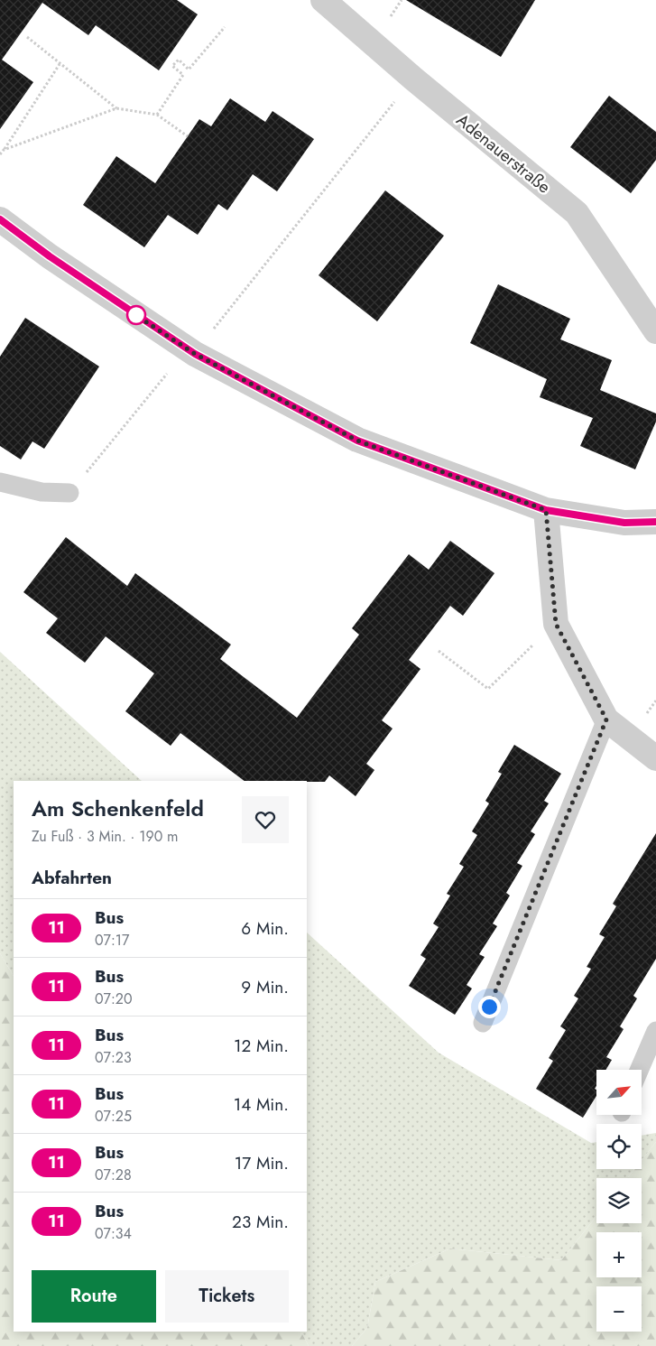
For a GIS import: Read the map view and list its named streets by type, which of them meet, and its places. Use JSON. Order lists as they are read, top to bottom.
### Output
{
  "streets": {
    "street": ["Adenauerstraße"]
  },
  "lines": ["bus line 11"],
  "north": "top right",
  "page": {
    "heading": [
      ["Am Schenkenfeld", "Zu Fuß · 3 Min. · 190 m"],
      "Abfahrten"
    ],
    "list": [
      {
        "mark": "11",
        "name": "Bus",
        "note": "07:17",
        "value": "6 Min."
      },
      {
        "mark": "11",
        "name": "Bus",
        "note": "07:20",
        "value": "9 Min."
      },
      {
        "mark": "11",
        "name": "Bus",
        "note": "07:23",
        "value": "12 Min."
      },
      {
        "mark": "11",
        "name": "Bus",
        "note": "07:25",
        "value": "14 Min."
      },
      {
        "mark": "11",
        "name": "Bus",
        "note": "07:28",
        "value": "17 Min."
      },
      {
        "mark": "11",
        "name": "Bus",
        "note": "07:34",
        "value": "23 Min."
      }
    ],
    "map_buttons": ["+", "−"],
    "buttons": ["Route", "Tickets"]
  }
}
